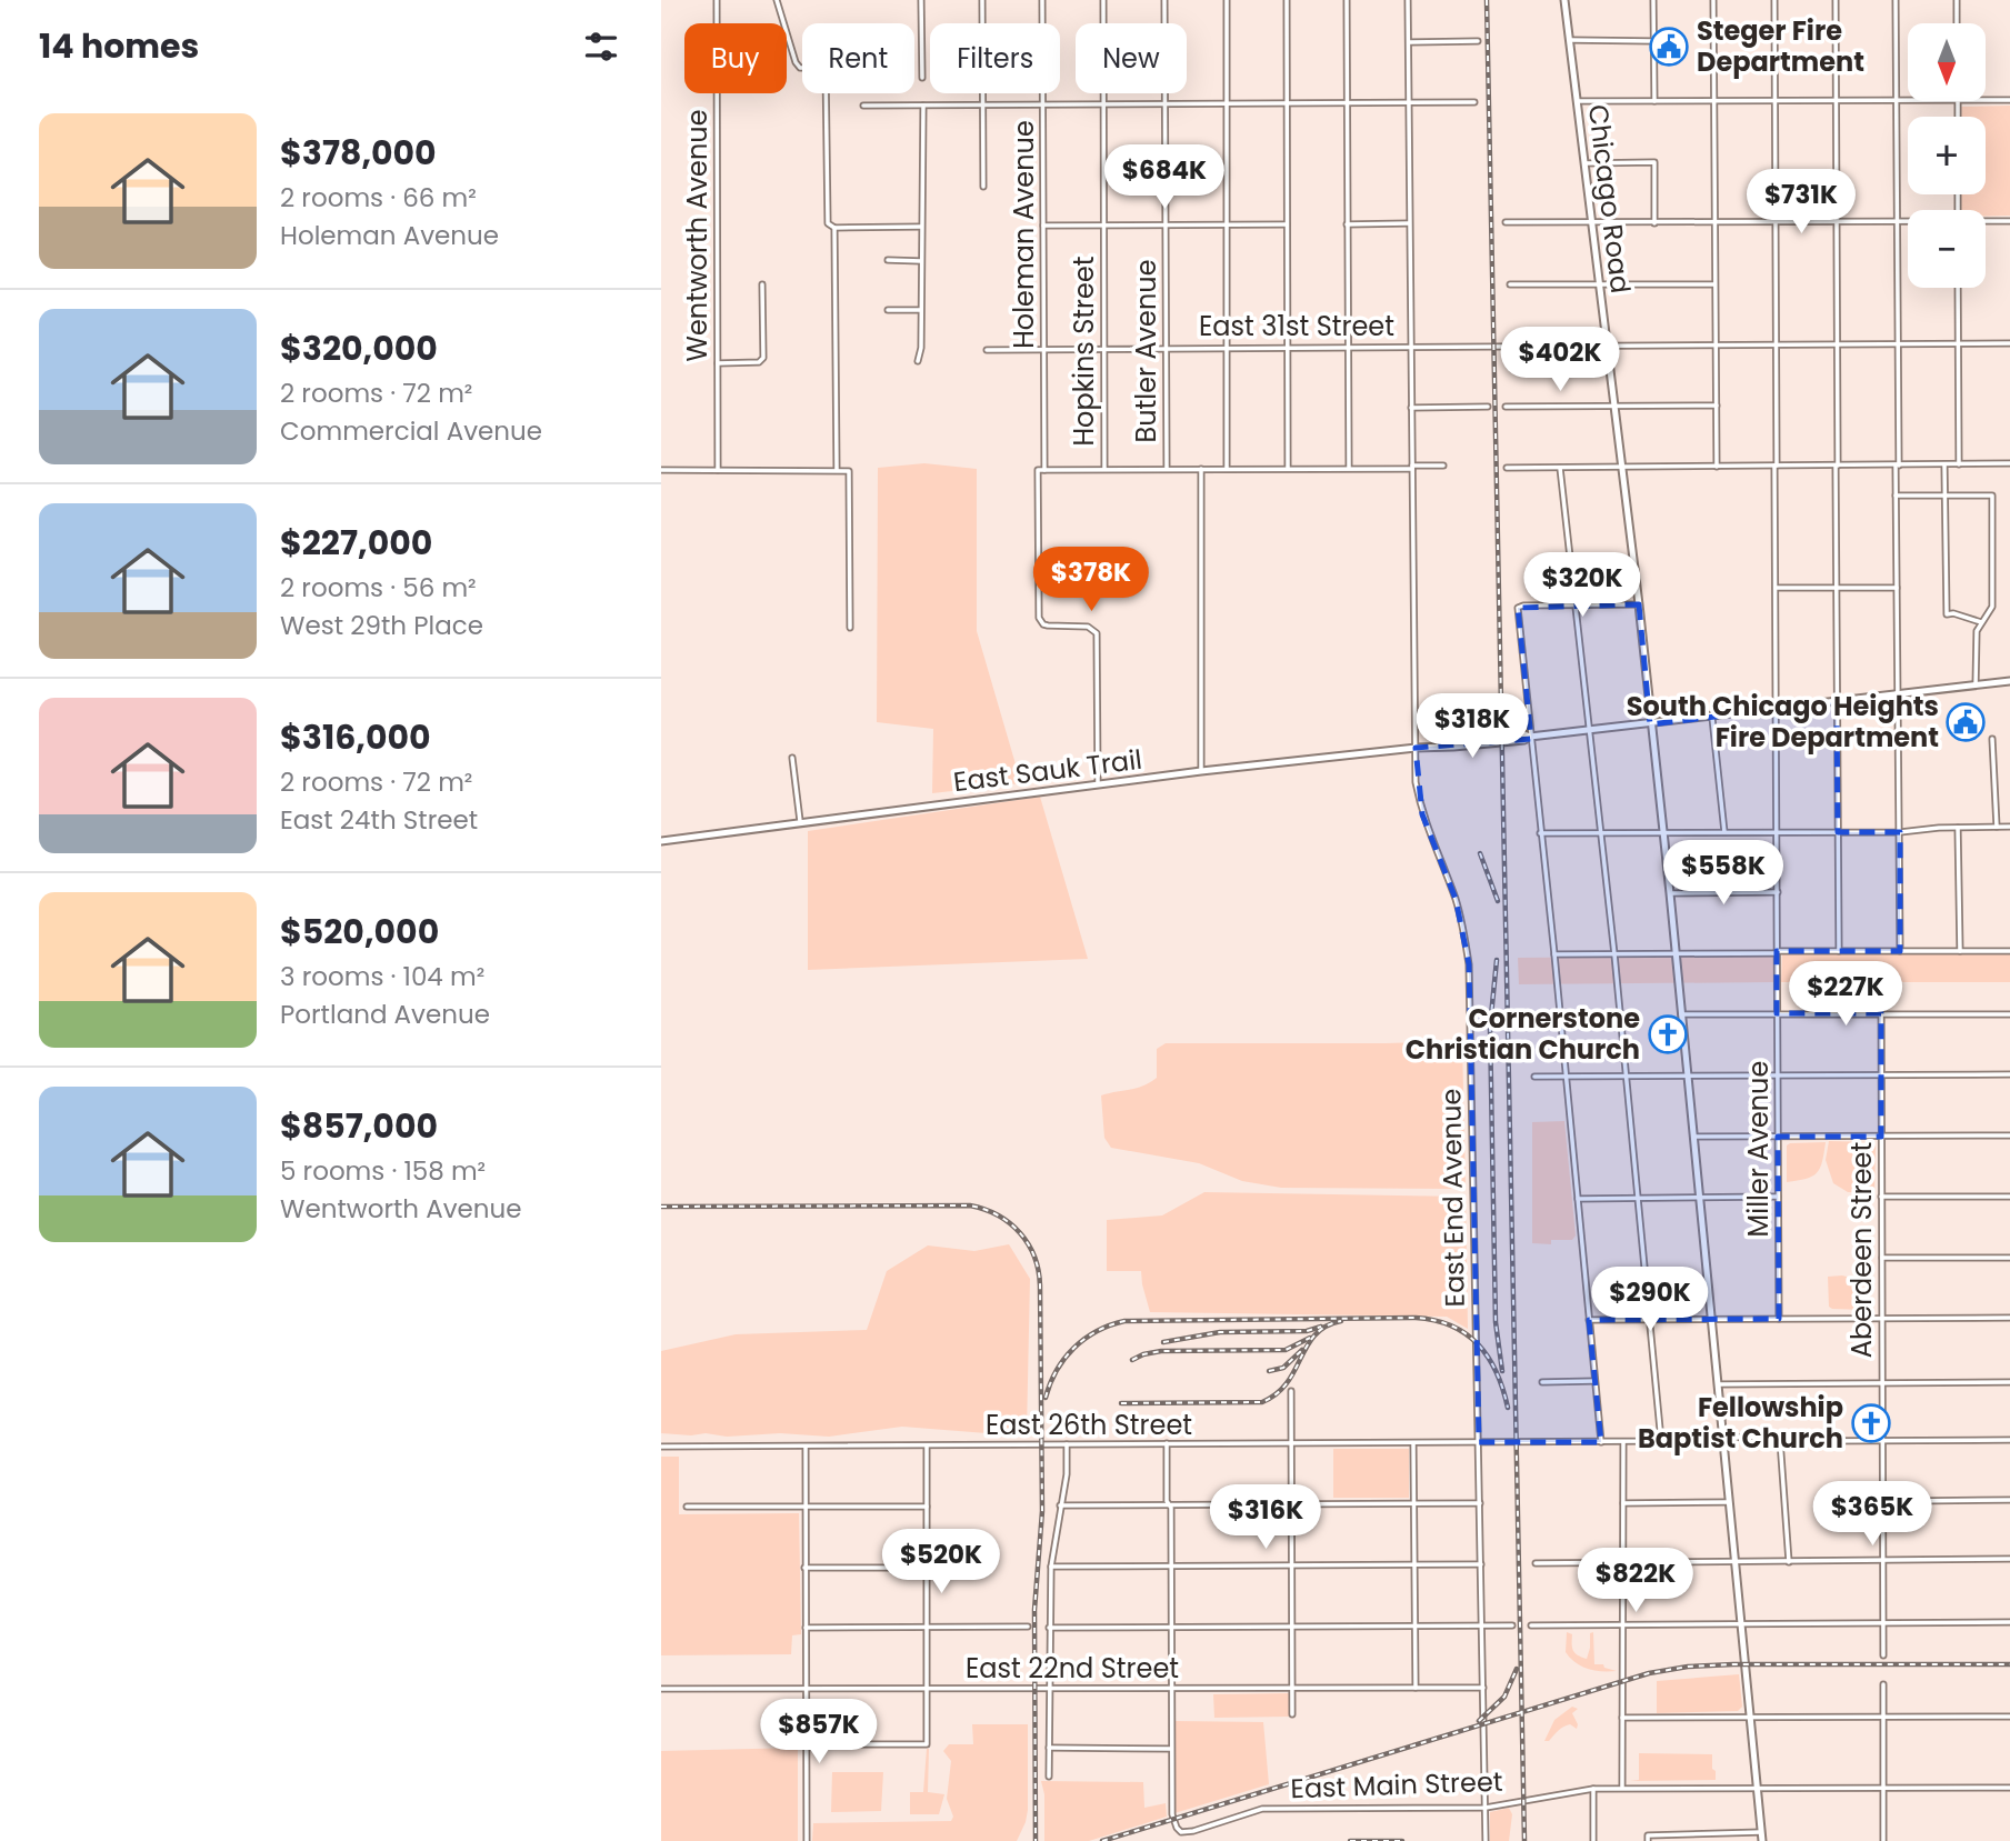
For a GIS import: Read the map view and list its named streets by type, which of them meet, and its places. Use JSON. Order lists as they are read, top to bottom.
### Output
{
  "streets": {
    "main road": ["Chicago Road", "East Sauk Trail"],
    "street": [
      "Holeman Avenue",
      "Wentworth Avenue",
      "East 31st Street",
      "Hopkins Street",
      "Butler Avenue",
      "Miller Avenue",
      "East End Avenue",
      "Aberdeen Street",
      "East 26th Street",
      "East 22nd Street",
      "East Main Street"
    ]
  },
  "crossings": [
    ["Chicago Road", "East 31st Street"],
    ["Chicago Road", "East Sauk Trail"],
    ["Chicago Road", "East 26th Street"],
    ["Chicago Road", "East Main Street"],
    ["Holeman Avenue", "East 31st Street"],
    ["East 31st Street", "Hopkins Street"],
    ["East 31st Street", "Butler Avenue"],
    ["East 31st Street", "Miller Avenue"],
    ["East 31st Street", "East End Avenue"],
    ["East Sauk Trail", "Miller Avenue"],
    ["East Sauk Trail", "East End Avenue"],
    ["East End Avenue", "East 26th Street"],
    ["East End Avenue", "East 22nd Street"],
    ["East End Avenue", "East Main Street"],
    ["Aberdeen Street", "East 26th Street"]
  ],
  "places": {
    "public building": ["Steger Fire Department", "South Chicago Heights Fire Department"],
    "church": ["Cornerstone Christian Church", "Fellowship Baptist Church"]
  },
  "north": "bottom",
  "page": {
    "heading": "14 homes",
    "map_buttons": ["+", "−"],
    "chip": [
      "Buy",
      "Rent",
      "Filters",
      "New"
    ],
    "list": [
      {
        "name": "$378,000",
        "note": "2 rooms · 66 m² · Holeman Avenue"
      },
      {
        "name": "$320,000",
        "note": "2 rooms · 72 m² · Commercial Avenue"
      },
      {
        "name": "$227,000",
        "note": "2 rooms · 56 m² · West 29th Place"
      },
      {
        "name": "$316,000",
        "note": "2 rooms · 72 m² · East 24th Street"
      },
      {
        "name": "$520,000",
        "note": "3 rooms · 104 m² · Portland Avenue"
      },
      {
        "name": "$857,000",
        "note": "5 rooms · 158 m² · Wentworth Avenue"
      }
    ],
    "price": [
      "$684K",
      "$731K",
      "$402K",
      "$378K",
      "$320K",
      "$318K",
      "$558K",
      "$227K",
      "$290K",
      "$365K",
      "$316K",
      "$520K",
      "$822K",
      "$857K"
    ]
  }
}
